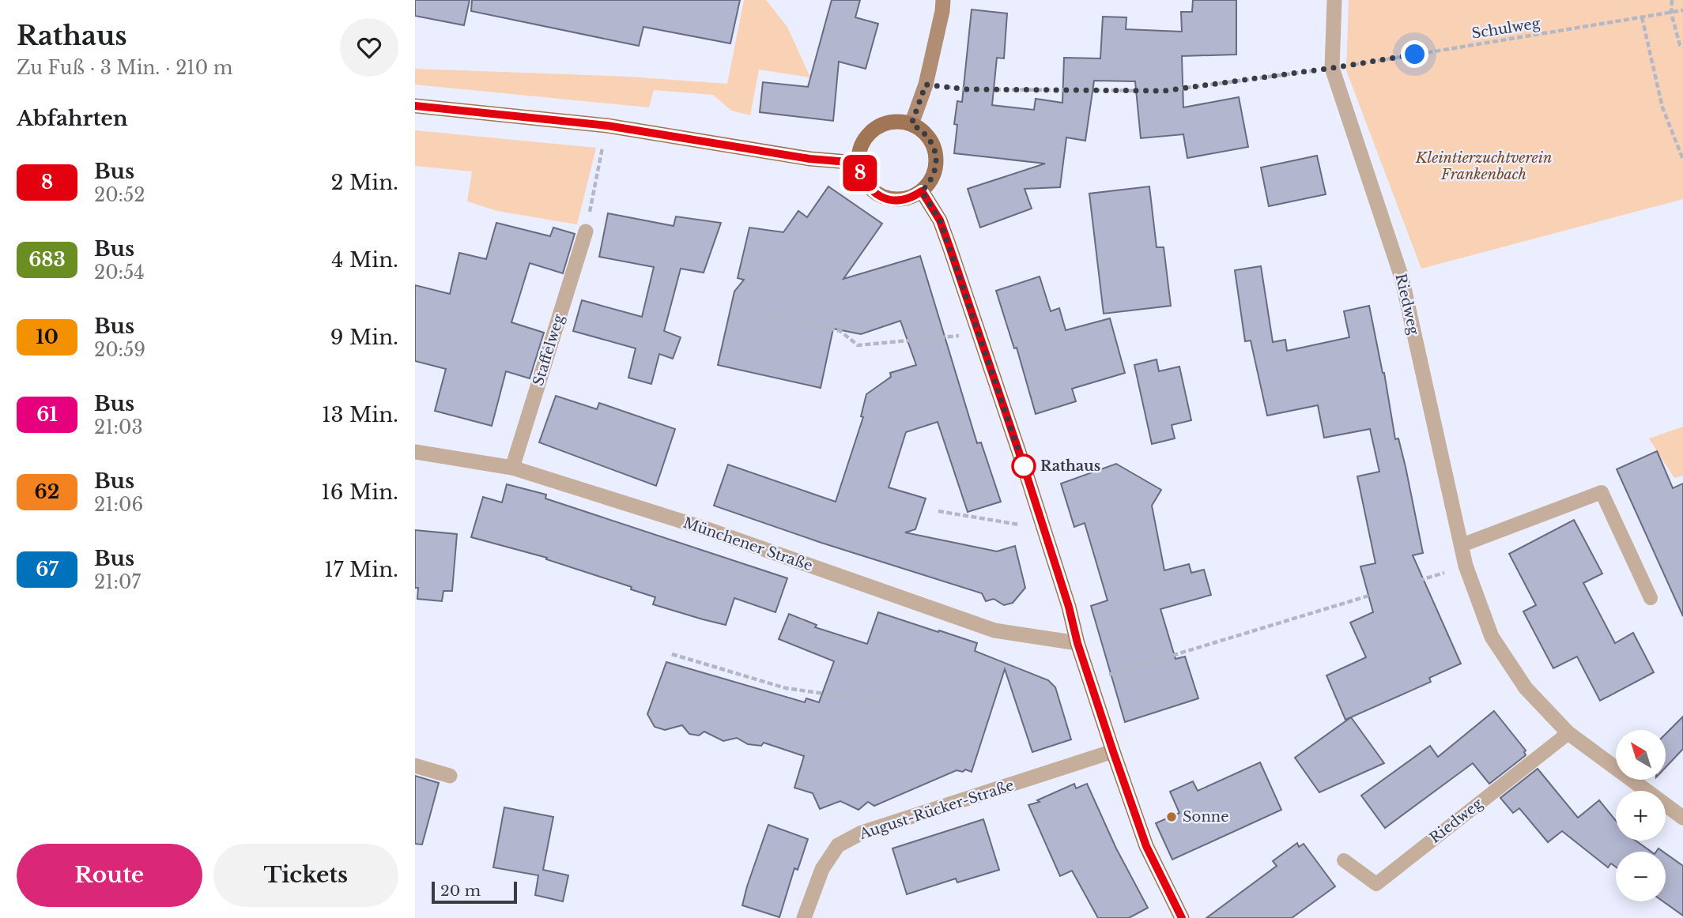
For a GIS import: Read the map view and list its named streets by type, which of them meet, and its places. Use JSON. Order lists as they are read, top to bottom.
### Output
{
  "streets": {
    "street": [
      "Riedweg",
      "Staffelweg",
      "Münchener Straße",
      "August-Rücker-Straße"
    ],
    "path": ["Schulweg"]
  },
  "crossings": [
    ["Schulweg", "Riedweg"],
    ["Staffelweg", "Münchener Straße"]
  ],
  "parks": ["Kleintierzuchtverein Frankenbach"],
  "places": ["Rathaus", "Sonne"],
  "lines": ["bus line 8"],
  "scale_bar": "20 m",
  "north": "top left",
  "page": {
    "heading": [
      ["Rathaus", "Zu Fuß · 3 Min. · 210 m"],
      "Abfahrten"
    ],
    "on_map": "8",
    "list": [
      {
        "mark": "8",
        "name": "Bus",
        "note": "20:52",
        "value": "2 Min."
      },
      {
        "mark": "683",
        "name": "Bus",
        "note": "20:54",
        "value": "4 Min."
      },
      {
        "mark": "10",
        "name": "Bus",
        "note": "20:59",
        "value": "9 Min."
      },
      {
        "mark": "61",
        "name": "Bus",
        "note": "21:03",
        "value": "13 Min."
      },
      {
        "mark": "62",
        "name": "Bus",
        "note": "21:06",
        "value": "16 Min."
      },
      {
        "mark": "67",
        "name": "Bus",
        "note": "21:07",
        "value": "17 Min."
      }
    ],
    "map_buttons": ["+", "−"],
    "buttons": ["Route", "Tickets"],
    "scale": "20 m"
  }
}
